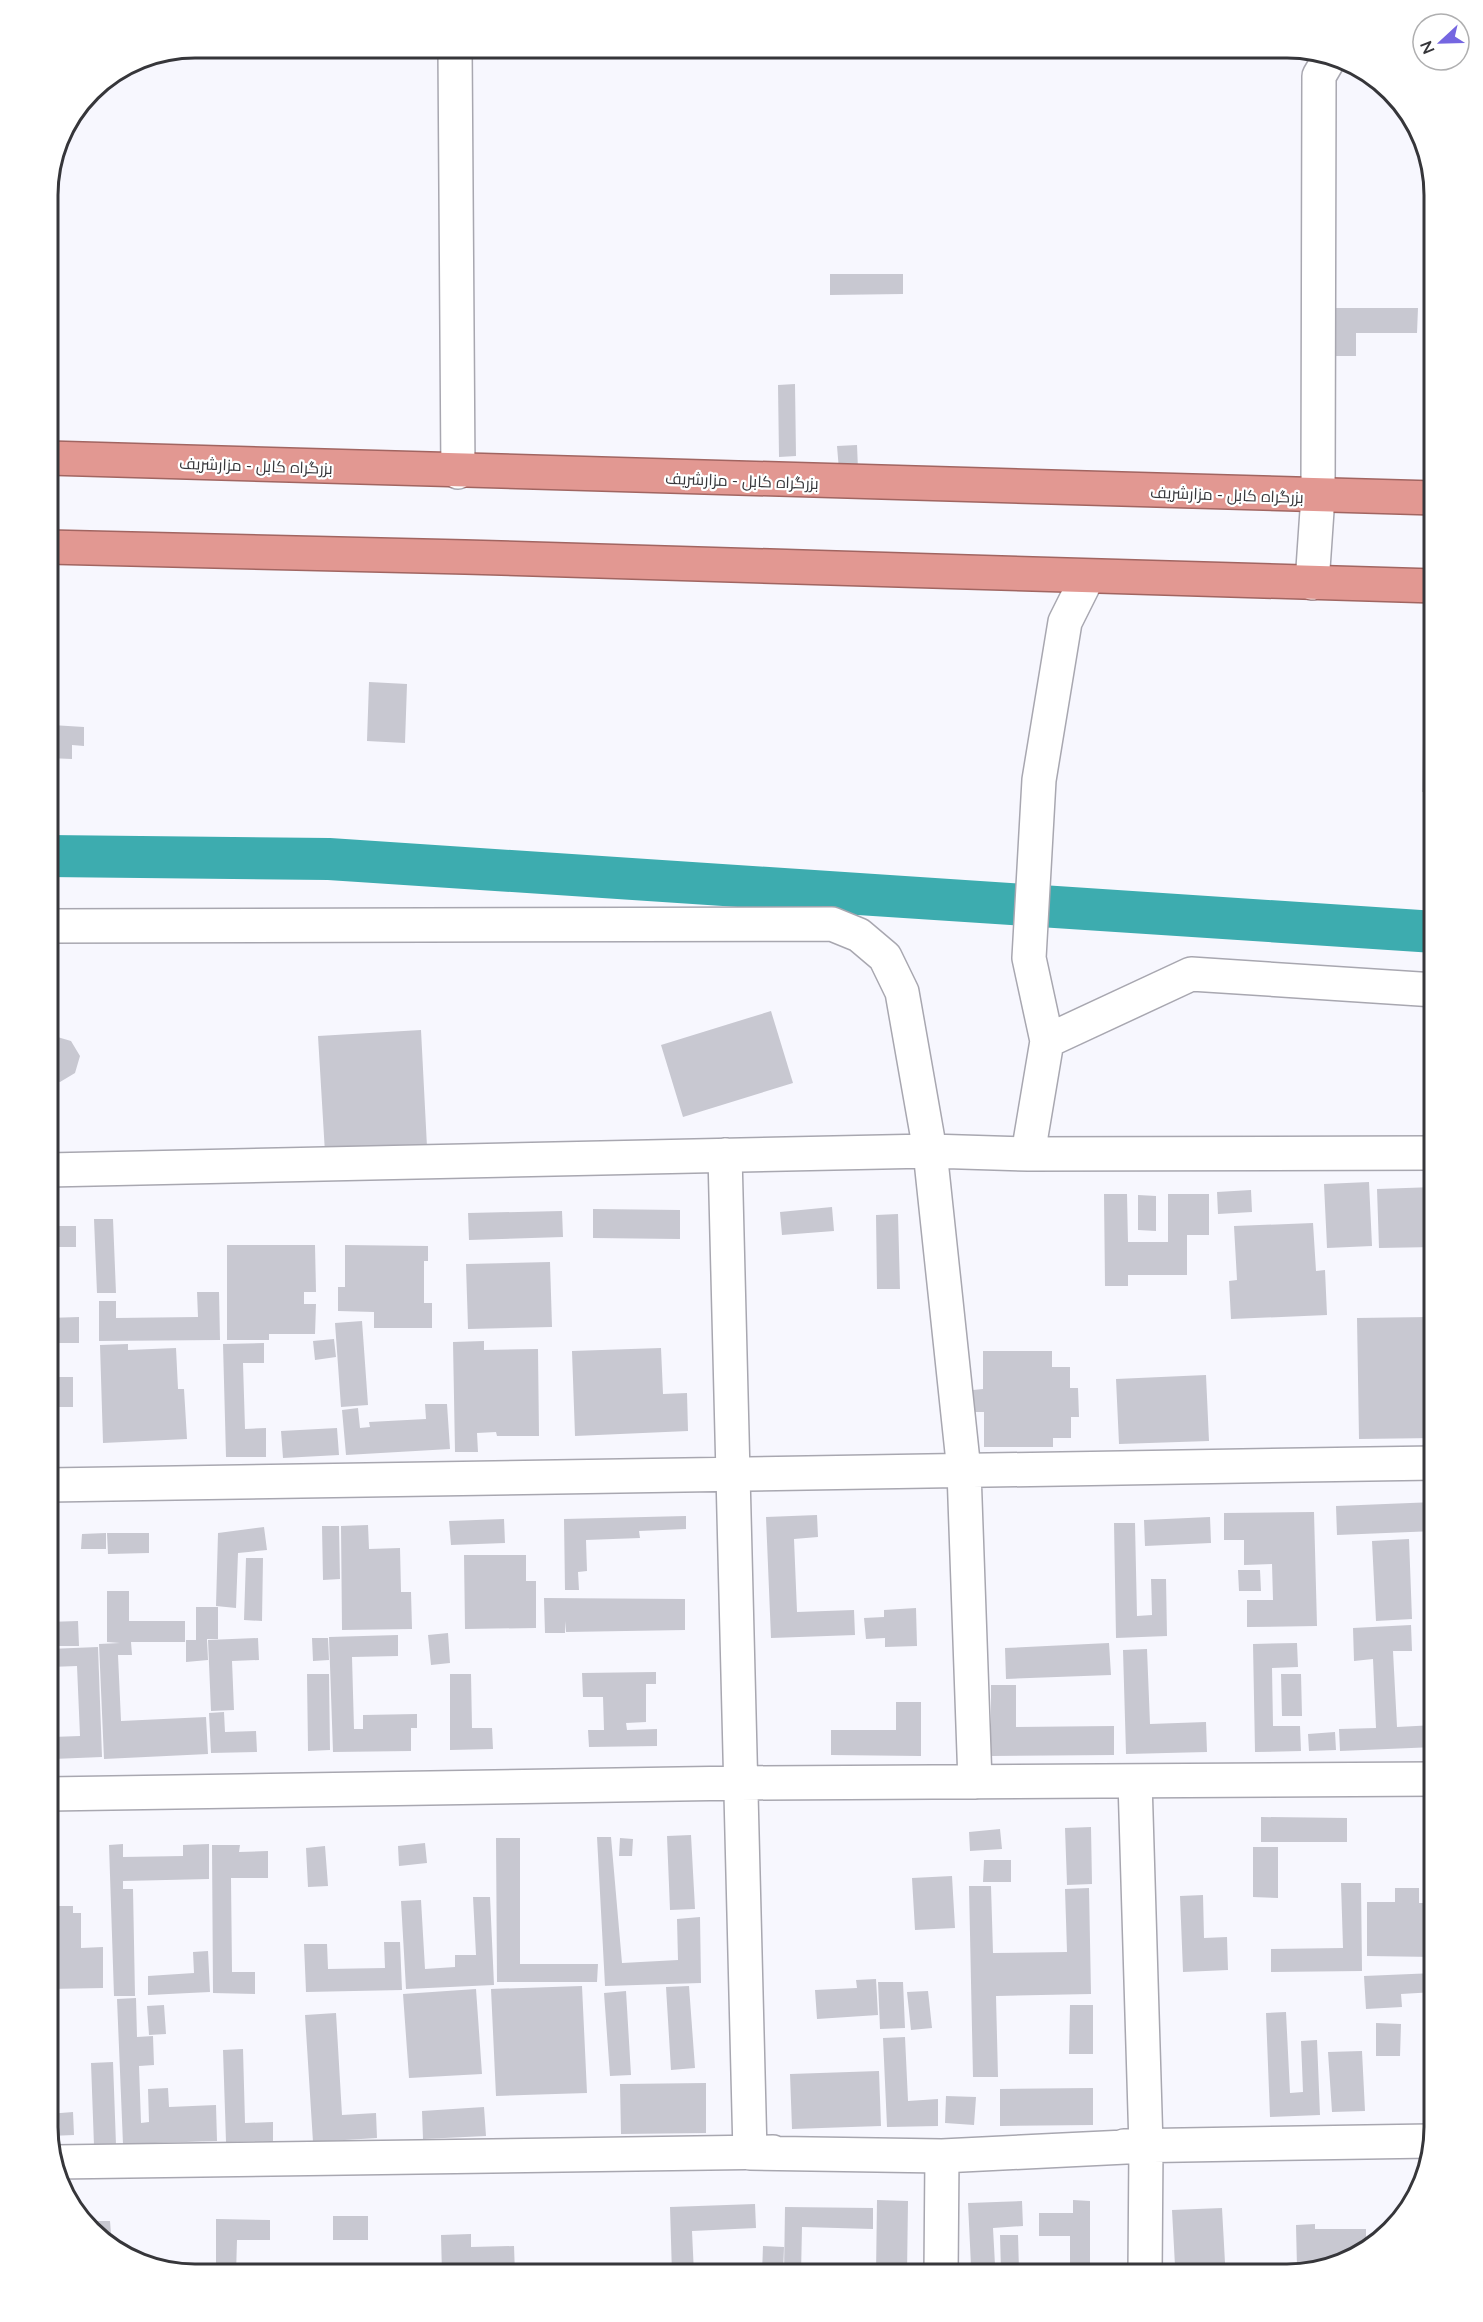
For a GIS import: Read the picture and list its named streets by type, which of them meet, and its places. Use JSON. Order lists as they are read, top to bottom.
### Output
{
  "streets": {
    "highway": ["بزرگراه کابل - مزارشریف"]
  },
  "north": "left"
}
